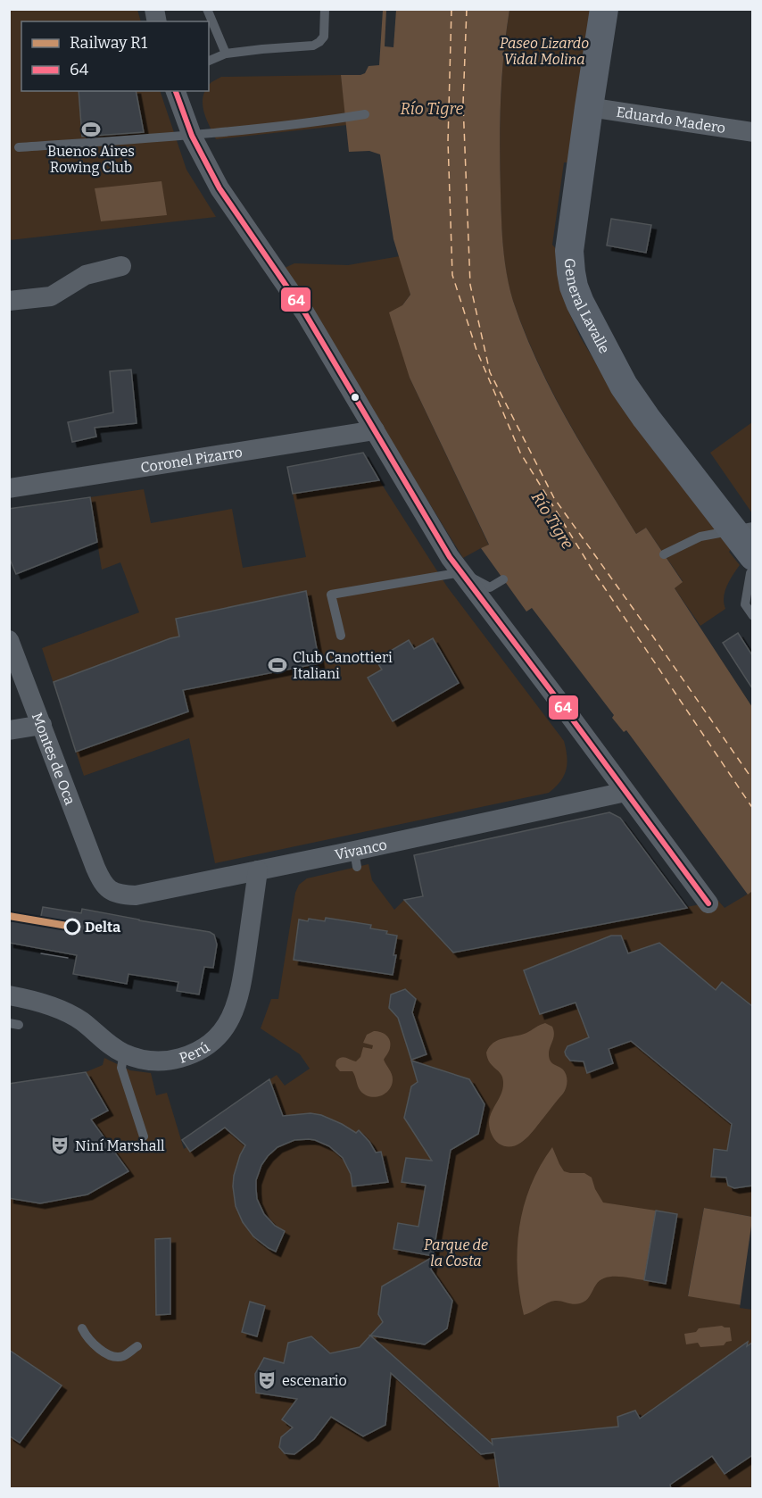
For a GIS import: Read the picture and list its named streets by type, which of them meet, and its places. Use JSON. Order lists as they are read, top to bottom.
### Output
{
  "streets": {
    "street": [
      "Eduardo Madero",
      "General Lavalle",
      "Coronel Pizarro",
      "Montes de Oca",
      "Vivanco",
      "Perú"
    ]
  },
  "crossings": [
    ["Eduardo Madero", "General Lavalle"],
    ["Montes de Oca", "Vivanco"],
    ["Vivanco", "Perú"]
  ],
  "water": ["Río Tigre"],
  "parks": ["Paseo Lizardo Vidal Molina", "Parque de la Costa"],
  "places": {
    "sports": ["Buenos Aires Rowing Club", "Club Canottieri Italiani"],
    "other": ["Delta"],
    "theatre": ["Niní Marshall", "escenario"]
  },
  "lines": ["transit line 64", "rail line R1"],
  "legend": ["Railway R1", "64"]
}
